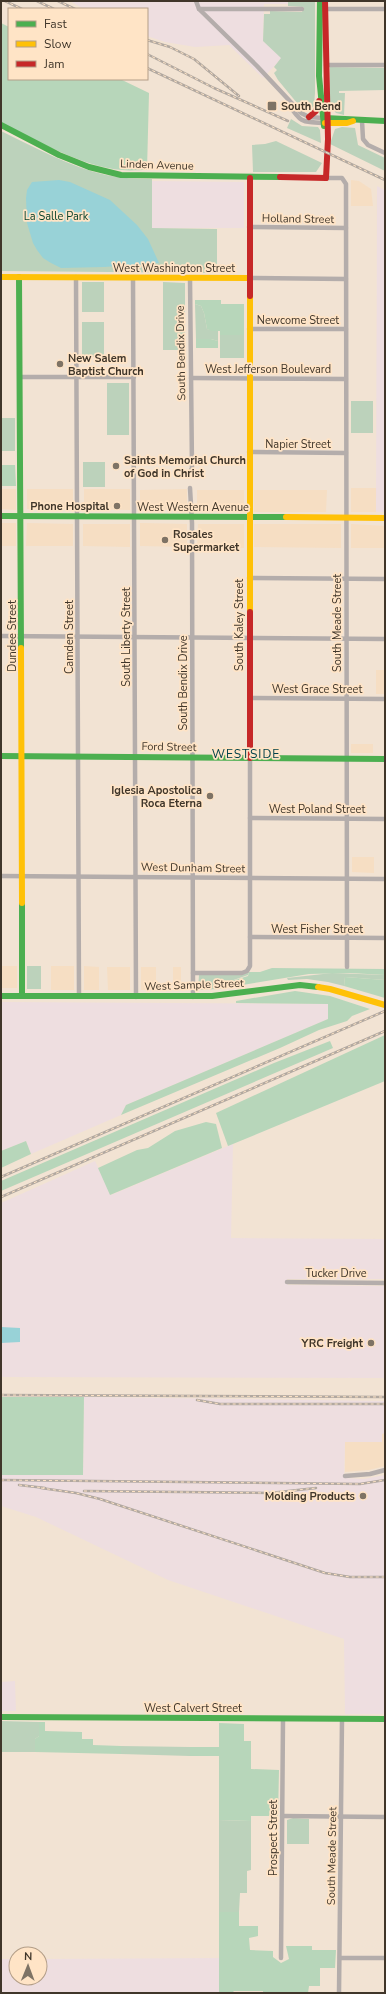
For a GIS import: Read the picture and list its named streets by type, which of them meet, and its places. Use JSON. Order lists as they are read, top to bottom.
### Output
{
  "streets": {
    "street": [
      "Linden Avenue",
      "Holland Street",
      "West Washington Street",
      "Newcome Street",
      "South Bendix Drive",
      "West Jefferson Boulevard",
      "Napier Street",
      "West Western Avenue",
      "South Meade Street",
      "South Kaley Street",
      "Dundee Street",
      "Camden Street",
      "South Liberty Street",
      "West Grace Street",
      "Ford Street",
      "West Poland Street",
      "West Dunham Street",
      "West Fisher Street",
      "West Sample Street",
      "Tucker Drive",
      "West Calvert Street",
      "Prospect Street"
    ]
  },
  "crossings": [
    ["Linden Avenue", "South Meade Street"],
    ["Linden Avenue", "South Kaley Street"],
    ["Holland Street", "South Meade Street"],
    ["Holland Street", "South Kaley Street"],
    ["West Washington Street", "South Bendix Drive"],
    ["West Washington Street", "South Meade Street"],
    ["West Washington Street", "South Kaley Street"],
    ["West Washington Street", "Dundee Street"],
    ["West Washington Street", "Camden Street"],
    ["West Washington Street", "South Liberty Street"],
    ["Newcome Street", "South Meade Street"],
    ["Newcome Street", "South Kaley Street"],
    ["South Bendix Drive", "West Jefferson Boulevard"],
    ["South Bendix Drive", "West Western Avenue"],
    ["South Bendix Drive", "South Kaley Street"],
    ["South Bendix Drive", "Ford Street"],
    ["South Bendix Drive", "West Dunham Street"],
    ["South Bendix Drive", "West Sample Street"],
    ["West Jefferson Boulevard", "South Meade Street"],
    ["West Jefferson Boulevard", "South Kaley Street"],
    ["Napier Street", "South Meade Street"],
    ["Napier Street", "South Kaley Street"],
    ["West Western Avenue", "South Meade Street"],
    ["West Western Avenue", "South Kaley Street"],
    ["West Western Avenue", "Dundee Street"],
    ["West Western Avenue", "Camden Street"],
    ["West Western Avenue", "South Liberty Street"],
    ["South Meade Street", "West Grace Street"],
    ["South Meade Street", "Ford Street"],
    ["South Meade Street", "West Poland Street"],
    ["South Meade Street", "West Dunham Street"],
    ["South Meade Street", "West Fisher Street"],
    ["South Meade Street", "West Calvert Street"],
    ["South Kaley Street", "West Grace Street"],
    ["South Kaley Street", "Ford Street"],
    ["South Kaley Street", "West Poland Street"],
    ["South Kaley Street", "West Dunham Street"],
    ["South Kaley Street", "West Fisher Street"],
    ["Dundee Street", "Ford Street"],
    ["Dundee Street", "West Dunham Street"],
    ["Dundee Street", "West Sample Street"],
    ["Camden Street", "Ford Street"],
    ["Camden Street", "West Dunham Street"],
    ["Camden Street", "West Sample Street"],
    ["South Liberty Street", "Ford Street"],
    ["South Liberty Street", "West Dunham Street"],
    ["South Liberty Street", "West Sample Street"],
    ["West Calvert Street", "Prospect Street"]
  ],
  "districts": ["WESTSIDE"],
  "parks": ["La Salle Park"],
  "places": {
    "transit": ["South Bend"],
    "other": [
      "New Salem Baptist Church",
      "Saints Memorial Church of God in Christ",
      "Phone Hospital",
      "Rosales Supermarket",
      "Iglesia Apostolica Roca Eterna",
      "YRC Freight",
      "Molding Products"
    ]
  },
  "legend": ["Fast", "Slow", "Jam"],
  "north": "top"
}
